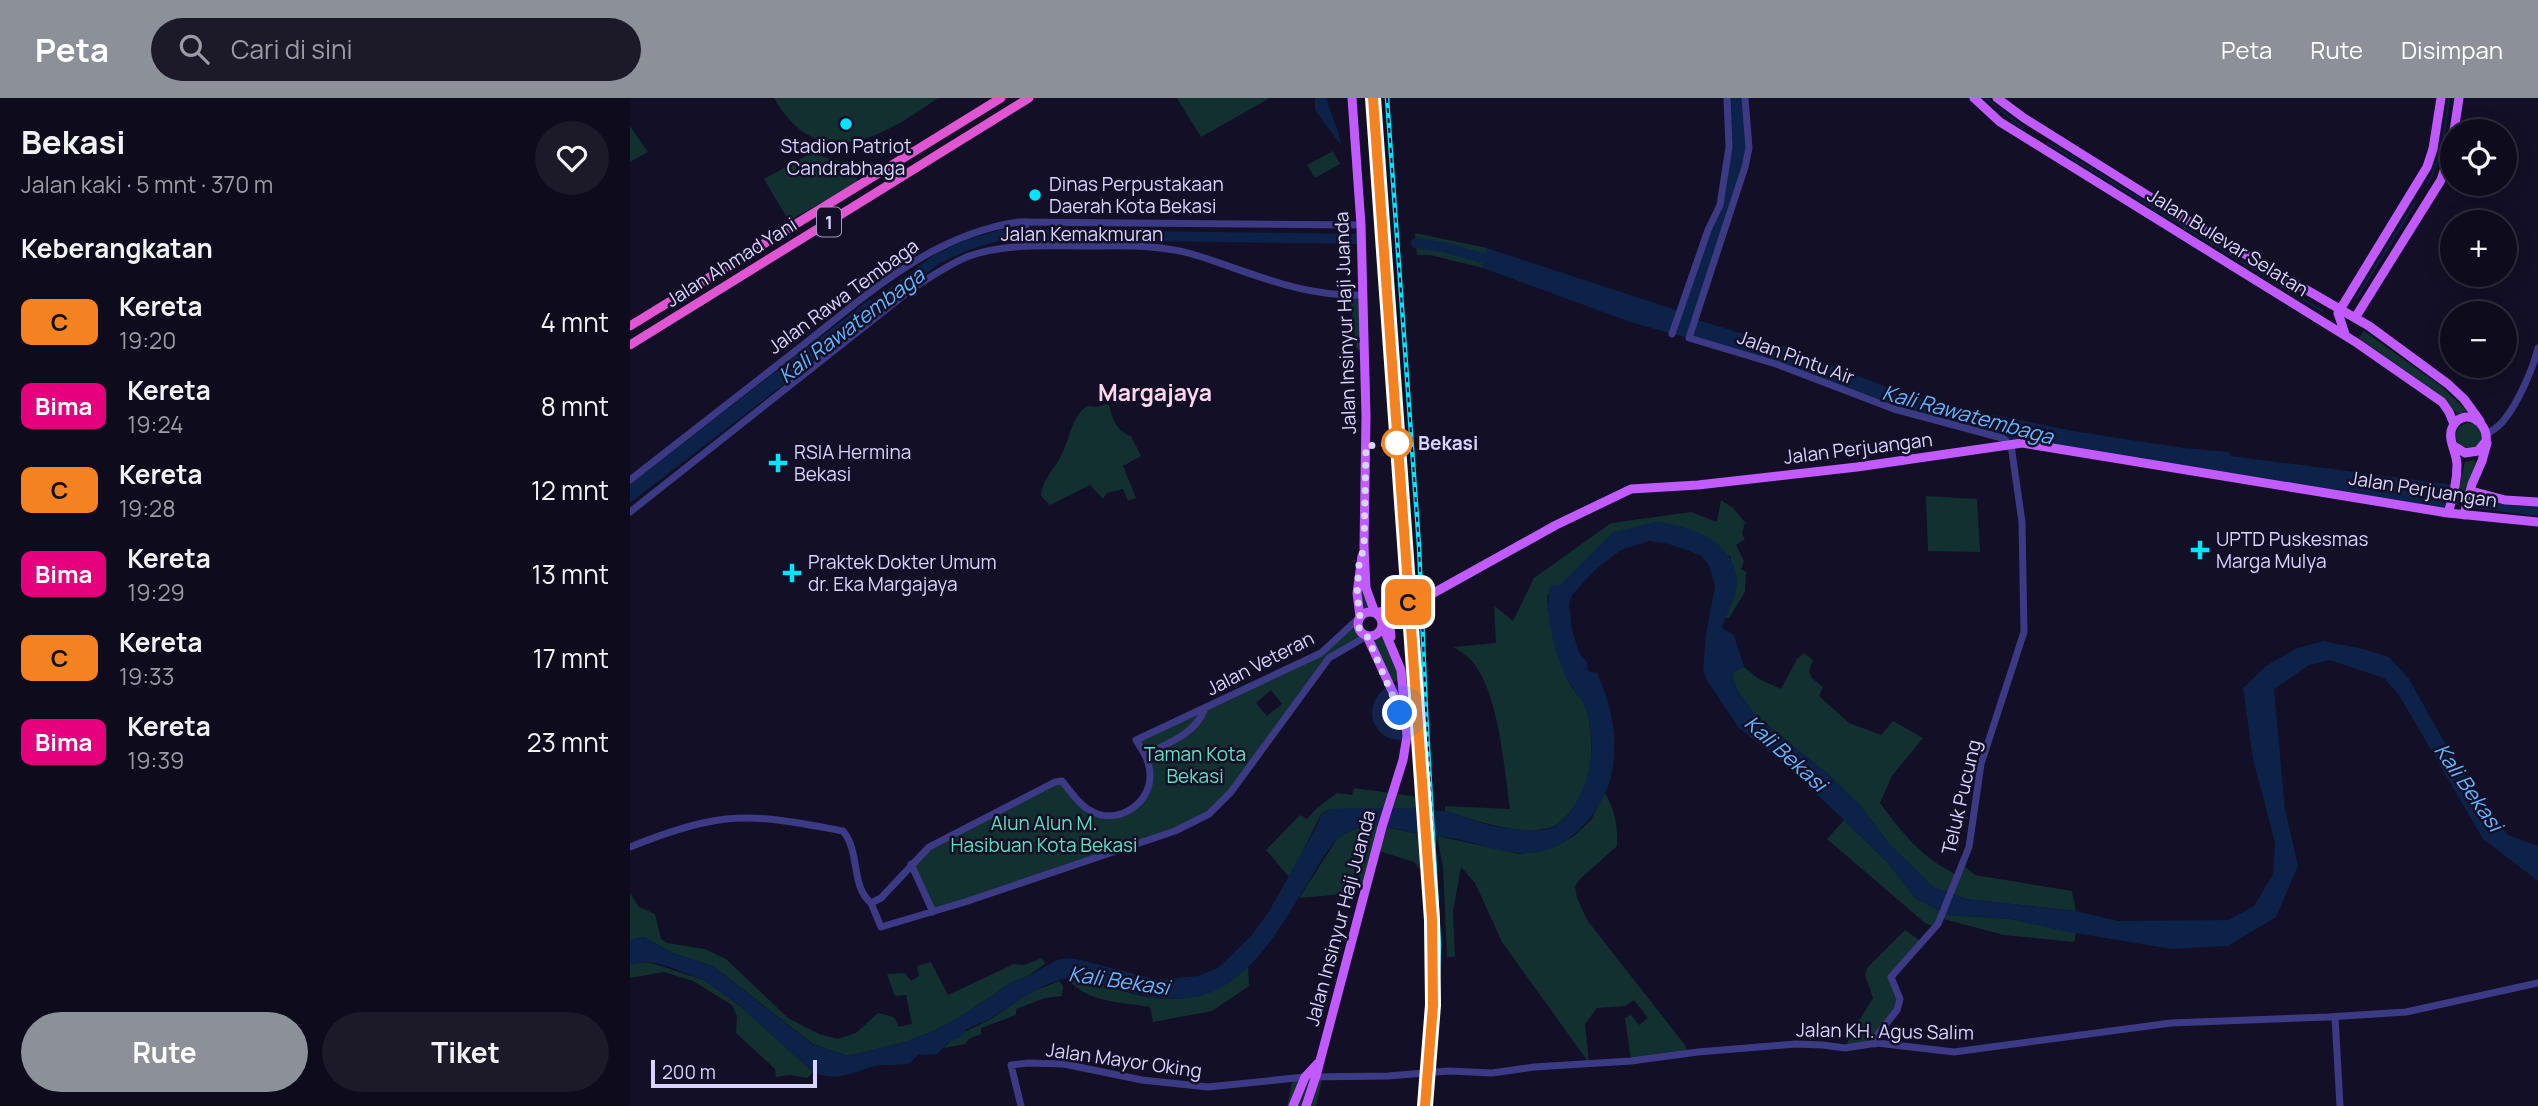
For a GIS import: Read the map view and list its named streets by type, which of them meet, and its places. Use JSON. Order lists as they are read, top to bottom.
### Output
{
  "streets": {
    "highway": ["1", "Jalan Ahmad Yani"],
    "main road": ["Jalan Bulevar Selatan", "Jalan Insinyur Haji Juanda", "Jalan Perjuangan"],
    "street": [
      "Jalan Kemakmuran",
      "Jalan Rawa Tembaga",
      "Jalan Pintu Air",
      "Jalan Veteran",
      "Teluk Pucung",
      "Jalan KH. Agus Salim",
      "Jalan Mayor Oking"
    ]
  },
  "crossings": [
    ["Jalan Kemakmuran", "Jalan Insinyur Haji Juanda"],
    ["Jalan Rawa Tembaga", "Jalan Insinyur Haji Juanda"],
    ["Jalan Insinyur Haji Juanda", "Jalan Perjuangan"],
    ["Jalan Insinyur Haji Juanda", "Jalan Veteran"],
    ["Jalan Insinyur Haji Juanda", "Jalan KH. Agus Salim"],
    ["Jalan Insinyur Haji Juanda", "Jalan Mayor Oking"],
    ["Jalan Pintu Air", "Jalan Perjuangan"],
    ["Jalan Pintu Air", "Teluk Pucung"],
    ["Jalan Perjuangan", "Jalan Veteran"],
    ["Jalan Perjuangan", "Teluk Pucung"],
    ["Teluk Pucung", "Jalan KH. Agus Salim"],
    ["Jalan KH. Agus Salim", "Jalan Mayor Oking"]
  ],
  "districts": ["Margajaya"],
  "water": ["Kali Rawatembaga", "Kali Bekasi"],
  "parks": ["Taman Kota Bekasi", "Alun Alun M. Hasibuan Kota Bekasi"],
  "places": {
    "other": ["Stadion Patriot Candrabhaga", "Dinas Perpustakaan Daerah Kota Bekasi", "Bekasi"],
    "health": ["RSIA Hermina Bekasi", "UPTD Puskesmas Marga Mulya", "Praktek Dokter Umum dr. Eka Margajaya"]
  },
  "scale_bar": "200 m",
  "page": {
    "header": "Peta",
    "search": "Cari di sini",
    "nav": ["Peta", "Rute", "Disimpan"],
    "heading": [
      ["Bekasi", "Jalan kaki · 5 mnt · 370 m"],
      "Keberangkatan"
    ],
    "on_map": "C",
    "map_buttons": ["+", "−"],
    "list": [
      {
        "mark": "C",
        "name": "Kereta",
        "note": "19:20",
        "value": "4 mnt"
      },
      {
        "mark": "Bima",
        "name": "Kereta",
        "note": "19:24",
        "value": "8 mnt"
      },
      {
        "mark": "C",
        "name": "Kereta",
        "note": "19:28",
        "value": "12 mnt"
      },
      {
        "mark": "Bima",
        "name": "Kereta",
        "note": "19:29",
        "value": "13 mnt"
      },
      {
        "mark": "C",
        "name": "Kereta",
        "note": "19:33",
        "value": "17 mnt"
      },
      {
        "mark": "Bima",
        "name": "Kereta",
        "note": "19:39",
        "value": "23 mnt"
      }
    ],
    "buttons": ["Rute", "Tiket"],
    "scale": "200 m"
  }
}
